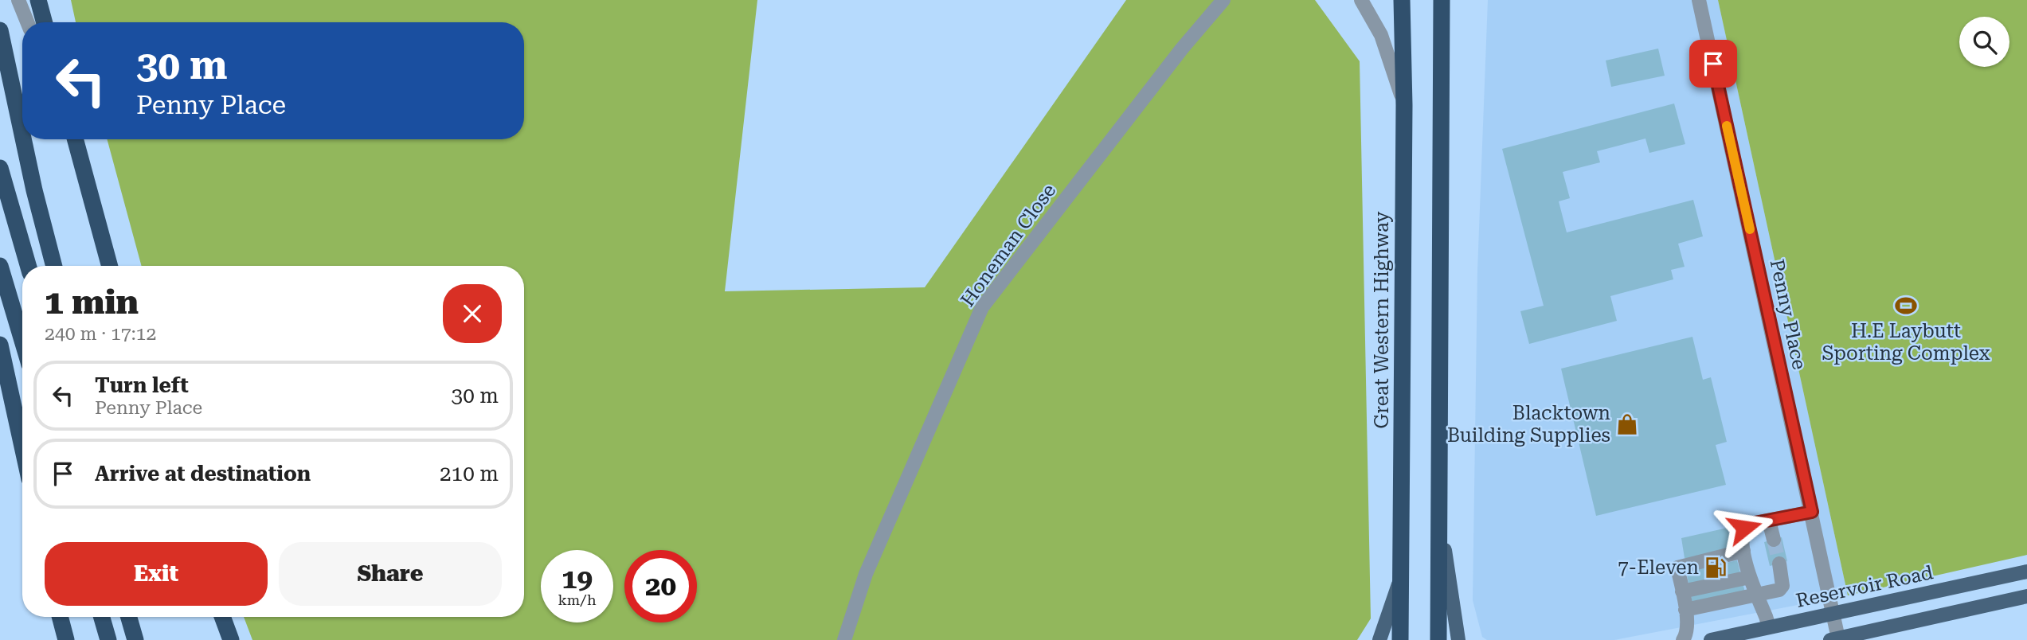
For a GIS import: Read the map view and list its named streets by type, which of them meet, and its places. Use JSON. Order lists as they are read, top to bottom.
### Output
{
  "streets": {
    "highway": ["Great Western Highway"],
    "main road": ["Reservoir Road"],
    "street": ["Honeman Close", "Penny Place"]
  },
  "crossings": [
    ["Penny Place", "Reservoir Road"]
  ],
  "places": {
    "sports": ["H.E Laybutt Sporting Complex"],
    "shop": ["Blacktown Building Supplies"],
    "fuel station": ["7-Eleven"]
  },
  "page": {
    "turn": ["30 m", "Penny Place"],
    "heading": ["1 min", "240 m · 17:12"],
    "list": [
      {
        "name": "Turn left",
        "note": "Penny Place",
        "value": "30 m"
      },
      {
        "name": "Arrive at destination",
        "value": "210 m"
      }
    ],
    "buttons": ["Exit", "Share"],
    "speed": "19 km/h",
    "limit": "20"
  }
}
